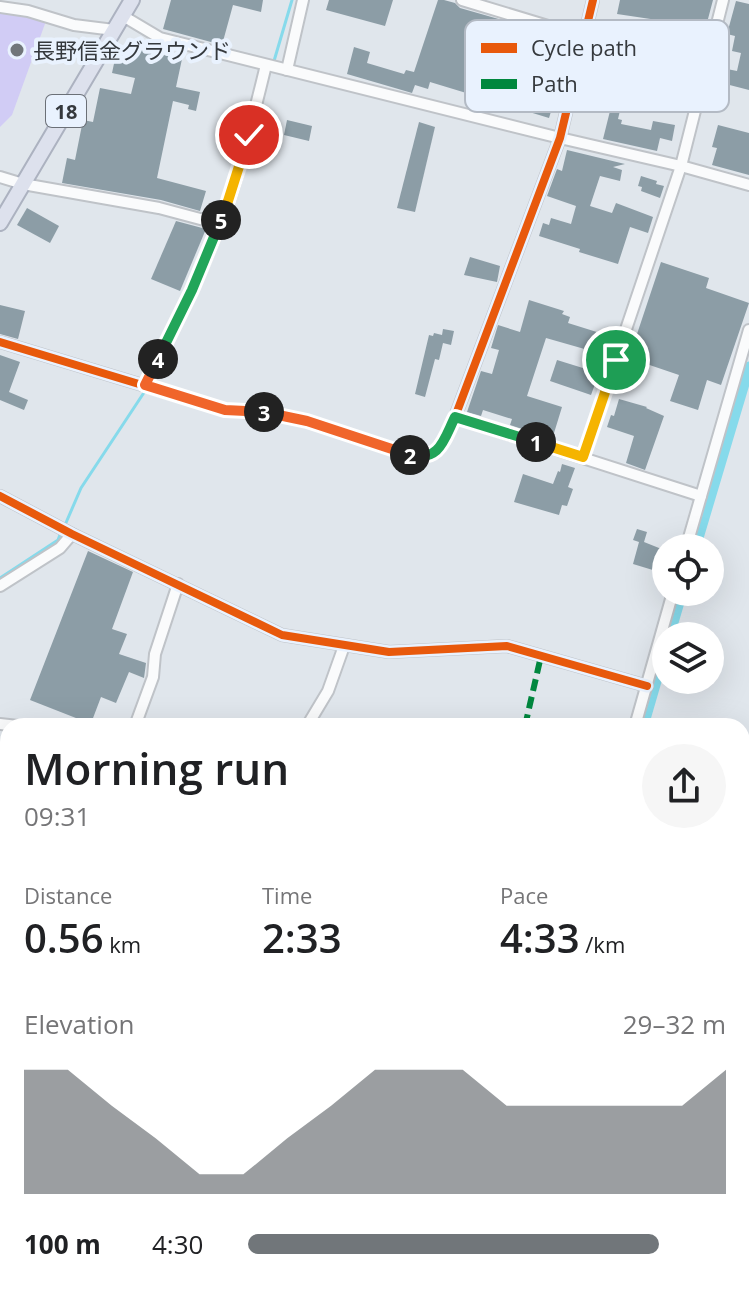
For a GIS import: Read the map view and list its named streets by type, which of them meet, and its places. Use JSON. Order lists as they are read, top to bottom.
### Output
{
  "streets": {
    "highway": ["18"]
  },
  "places": ["長野信金グラウンド"],
  "legend": ["Cycle path", "Path"],
  "page": {
    "pins": [
      "5",
      "4",
      "3",
      "1",
      "2"
    ],
    "heading": ["Morning run", "09:31"],
    "stats": [
      ["Distance", "0.56 km"],
      ["Time", "2:33"],
      ["Pace", "4:33 /km"]
    ],
    "chart": ["Elevation", "29–32 m"],
    "list": [
      {
        "name": "100 m",
        "note": "4:30"
      }
    ]
  }
}
